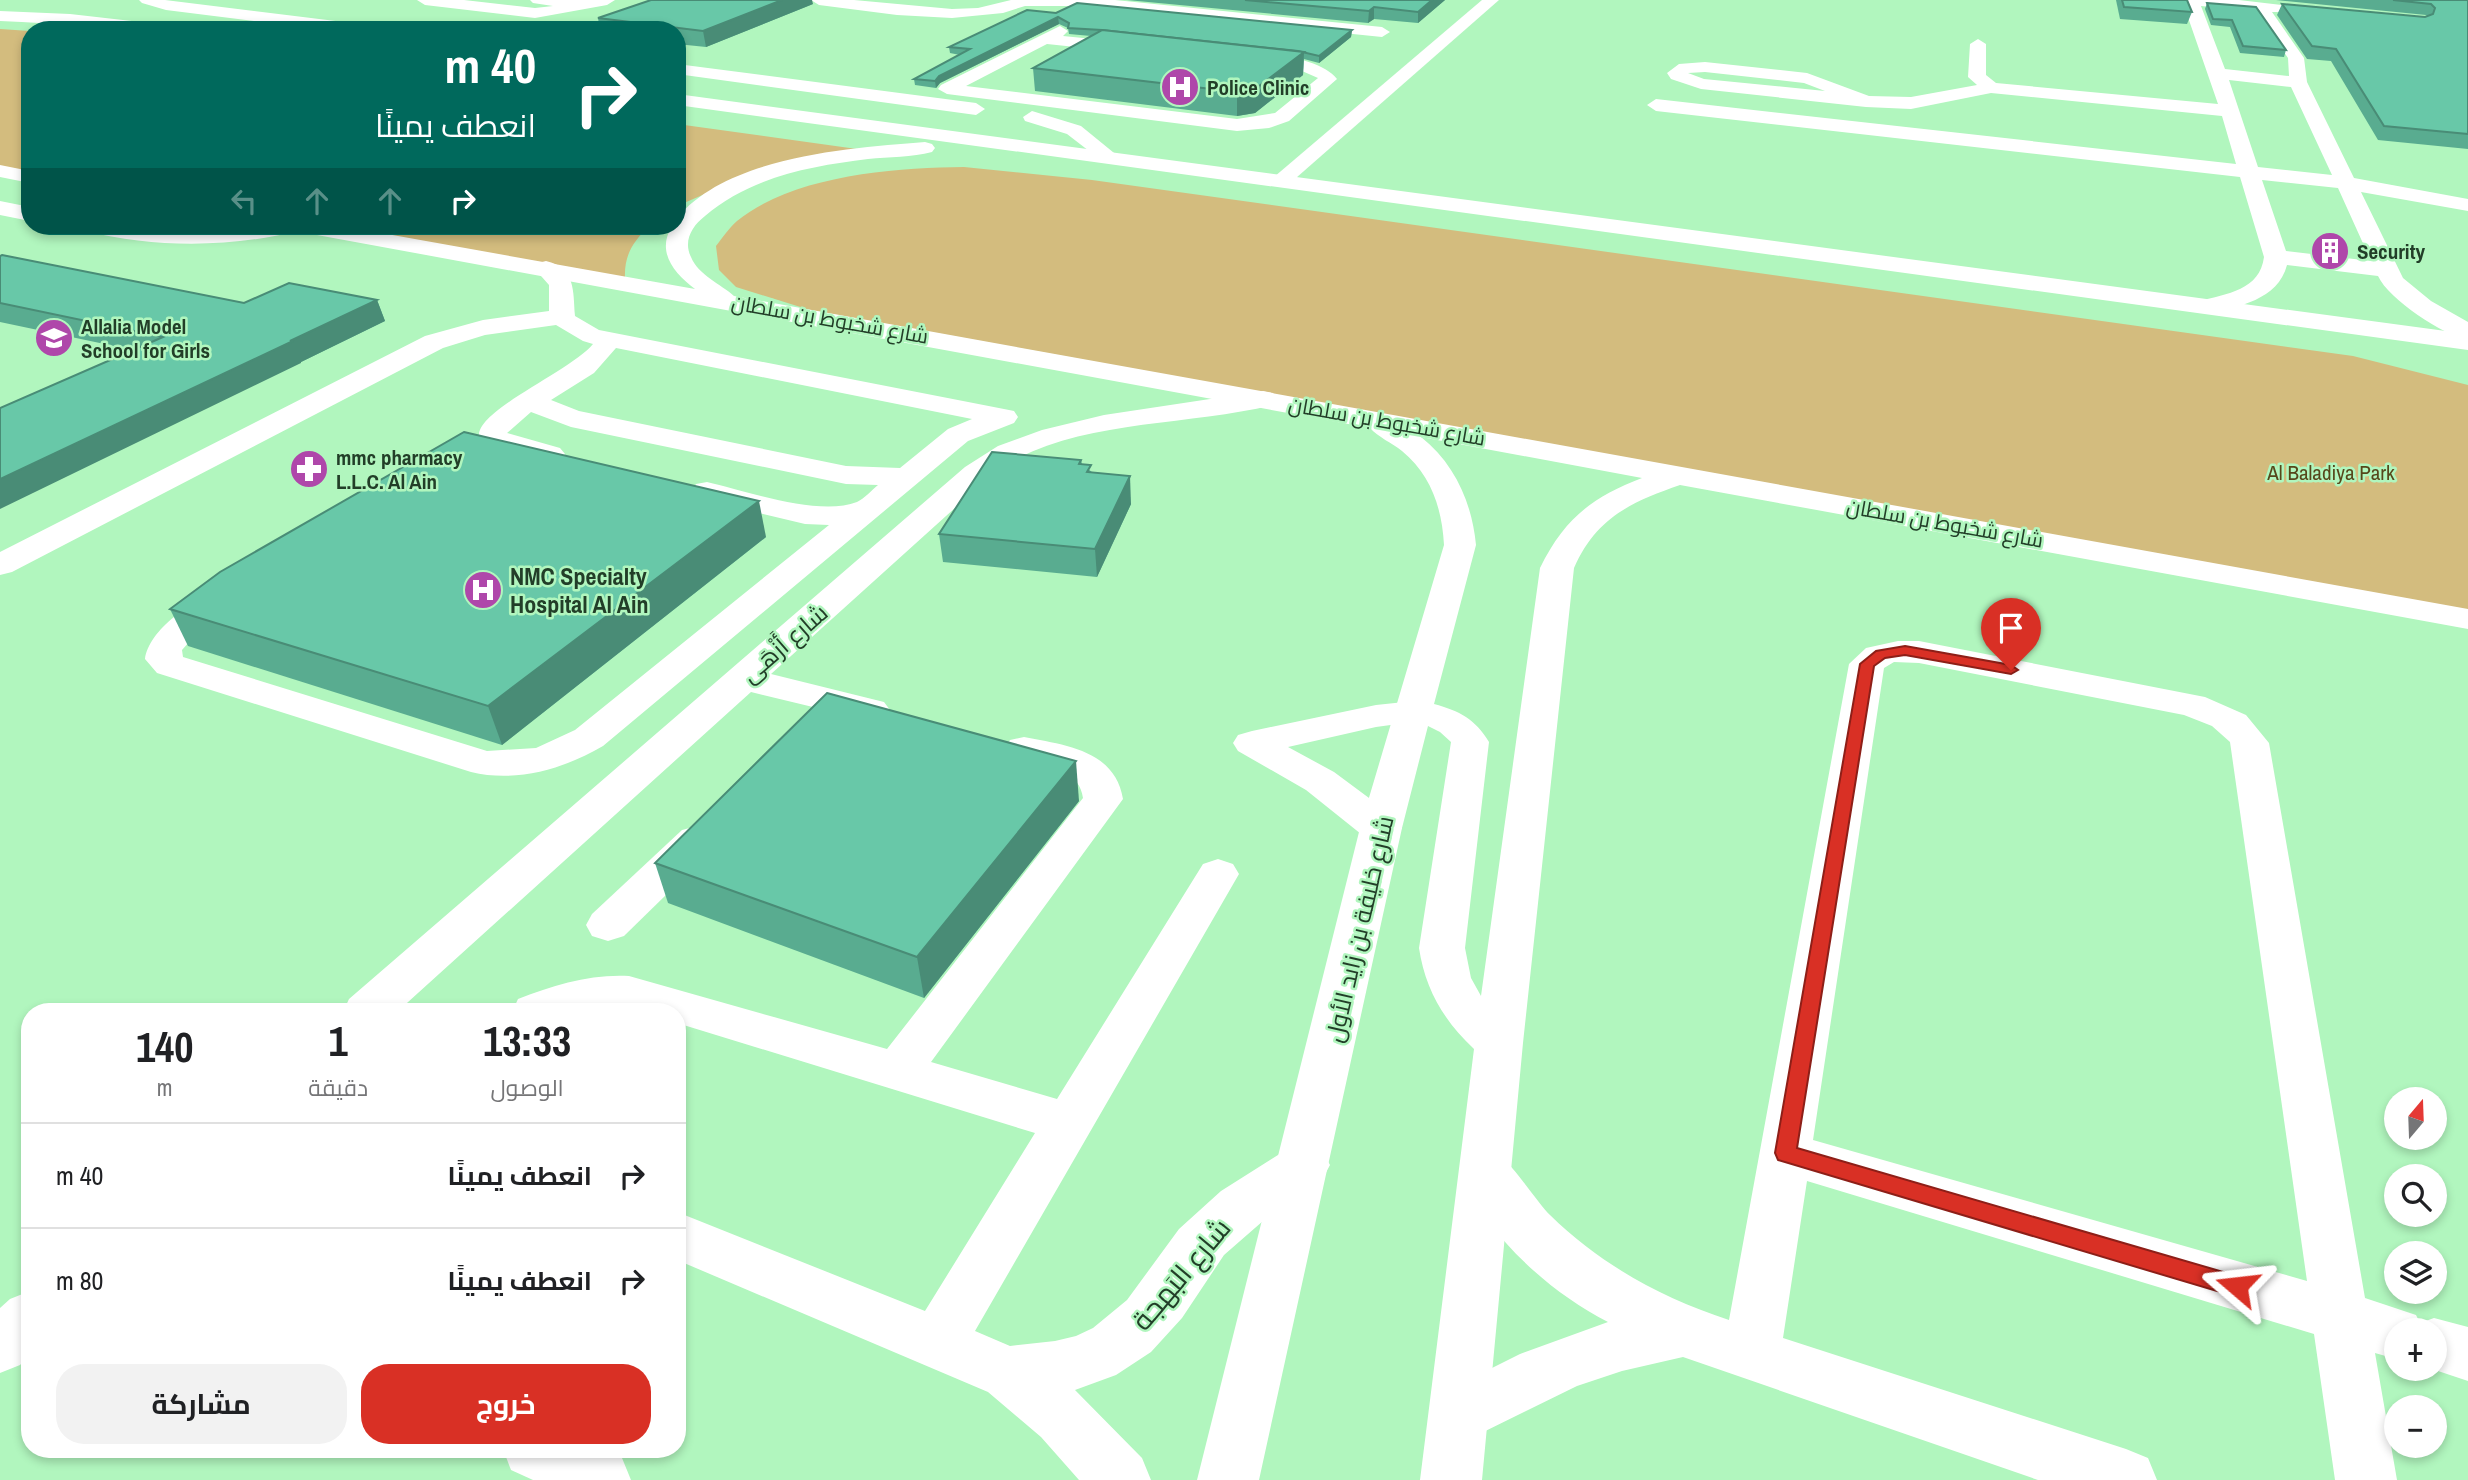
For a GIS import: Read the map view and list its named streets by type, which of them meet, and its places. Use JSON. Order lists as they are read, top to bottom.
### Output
{
  "streets": {
    "main road": [
      "شارع شخبوط بن سلطان",
      "شارع أَزْهَى",
      "شارع خليفة بن زايد الأول",
      "شارع البَهجة"
    ]
  },
  "crossings": [
    ["شارع شخبوط بن سلطان", "شارع أَزْهَى"],
    ["شارع شخبوط بن سلطان", "شارع خليفة بن زايد الأول"],
    ["شارع خليفة بن زايد الأول", "شارع البَهجة"]
  ],
  "parks": ["Al Baladiya Park"],
  "places": {
    "hospital": ["Police Clinic", "NMC Specialty Hospital Al Ain"],
    "building": ["Security"],
    "school or university": ["Allalia Model School for Girls"],
    "pharmacy": ["mmc pharmacy L.L.C. Al Ain"]
  },
  "north": "top",
  "page": {
    "turn": ["40 m", "انعطف يمينًا"],
    "eta": [
      "13:33",
      "الوصول",
      "1",
      "دقيقة",
      "140",
      "m"
    ],
    "map_buttons": ["+", "−"],
    "list": [
      {
        "name": "انعطف يمينًا",
        "value": "40 m"
      },
      {
        "name": "انعطف يمينًا",
        "value": "80 m"
      }
    ],
    "buttons": ["خروج", "مشاركة"]
  }
}
